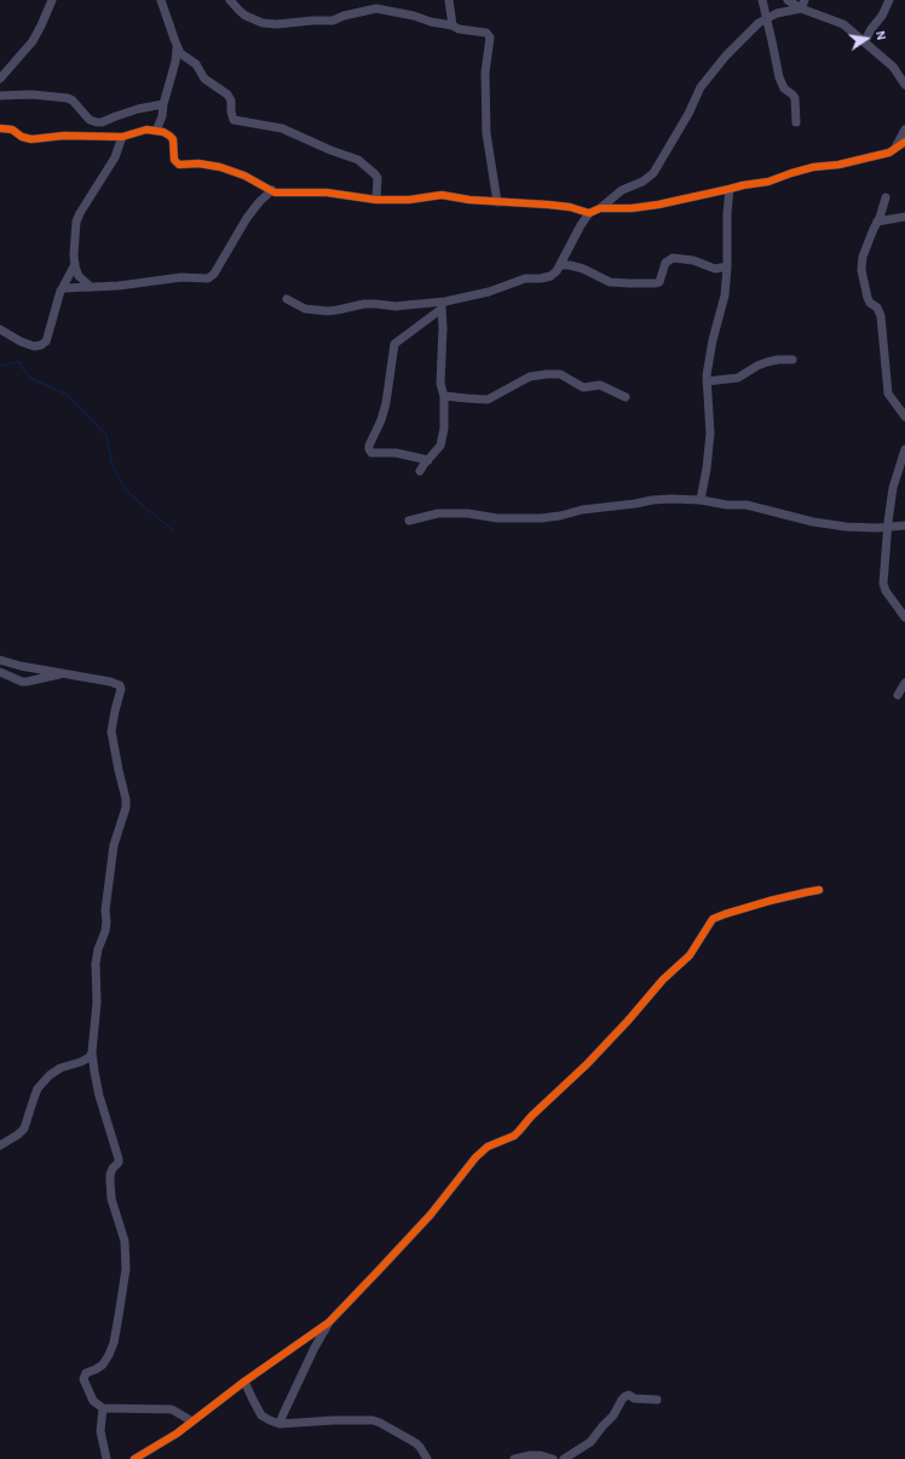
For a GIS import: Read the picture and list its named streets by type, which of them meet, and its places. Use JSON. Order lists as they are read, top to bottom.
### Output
{
  "north": "right"
}
